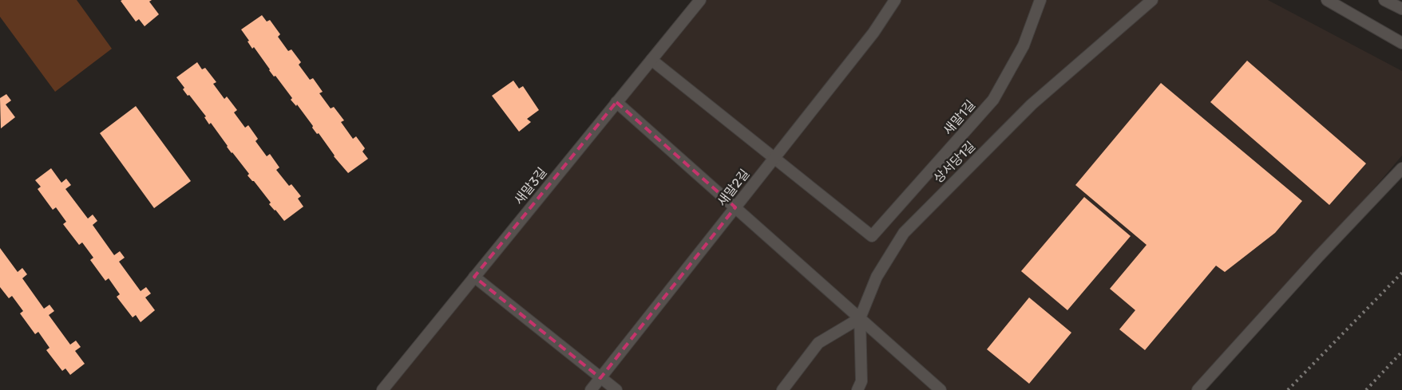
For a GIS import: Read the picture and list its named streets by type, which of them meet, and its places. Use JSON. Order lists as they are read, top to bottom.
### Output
{
  "streets": {
    "street": [
      "새말1길",
      "상서당1길",
      "새말3길",
      "새말2길"
    ]
  },
  "crossings": [
    ["새말1길", "새말2길"]
  ]
}
